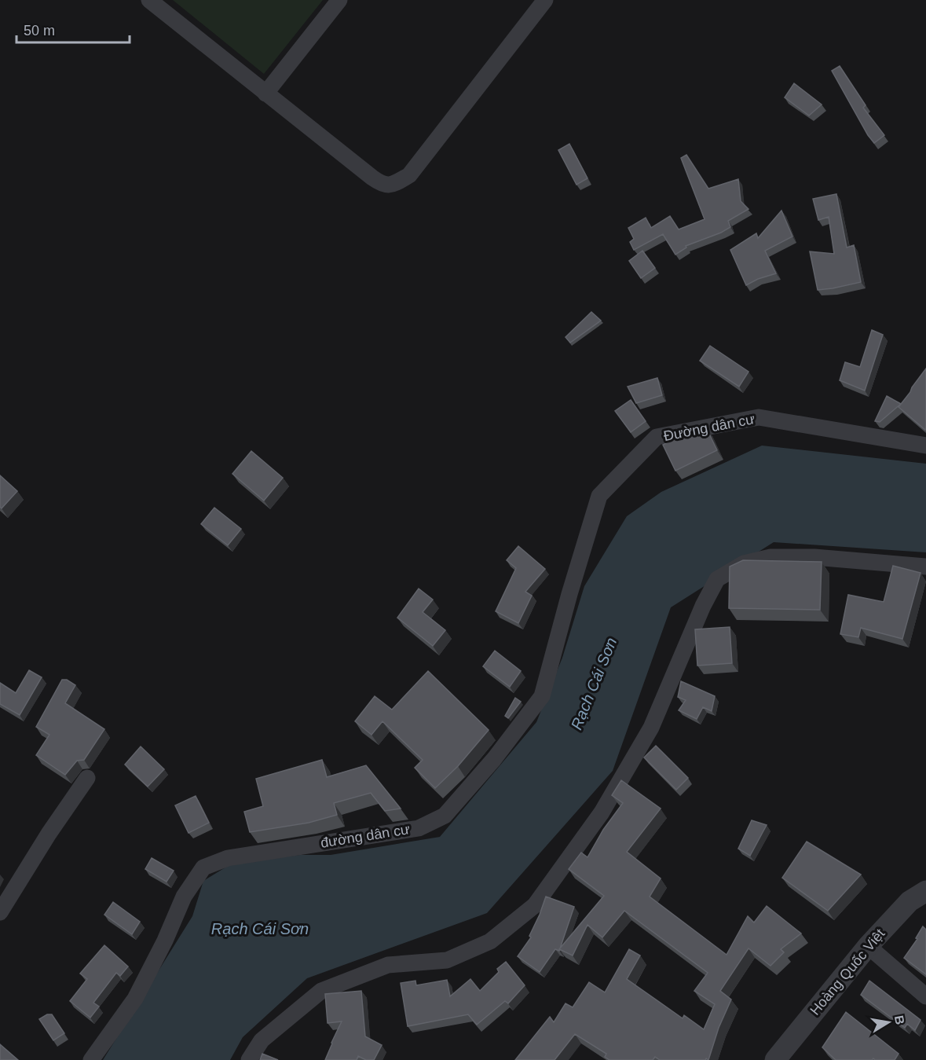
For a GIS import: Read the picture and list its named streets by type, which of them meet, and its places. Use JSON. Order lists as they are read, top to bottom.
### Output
{
  "streets": {
    "street": ["Đường dân cư", "đường dân cư", "Hoàng Quốc Việt"]
  },
  "crossings": [
    ["Đường dân cư", "đường dân cư"]
  ],
  "water": ["Rạch Cái Sơn"],
  "scale_bar": "50 m",
  "north": "right"
}
